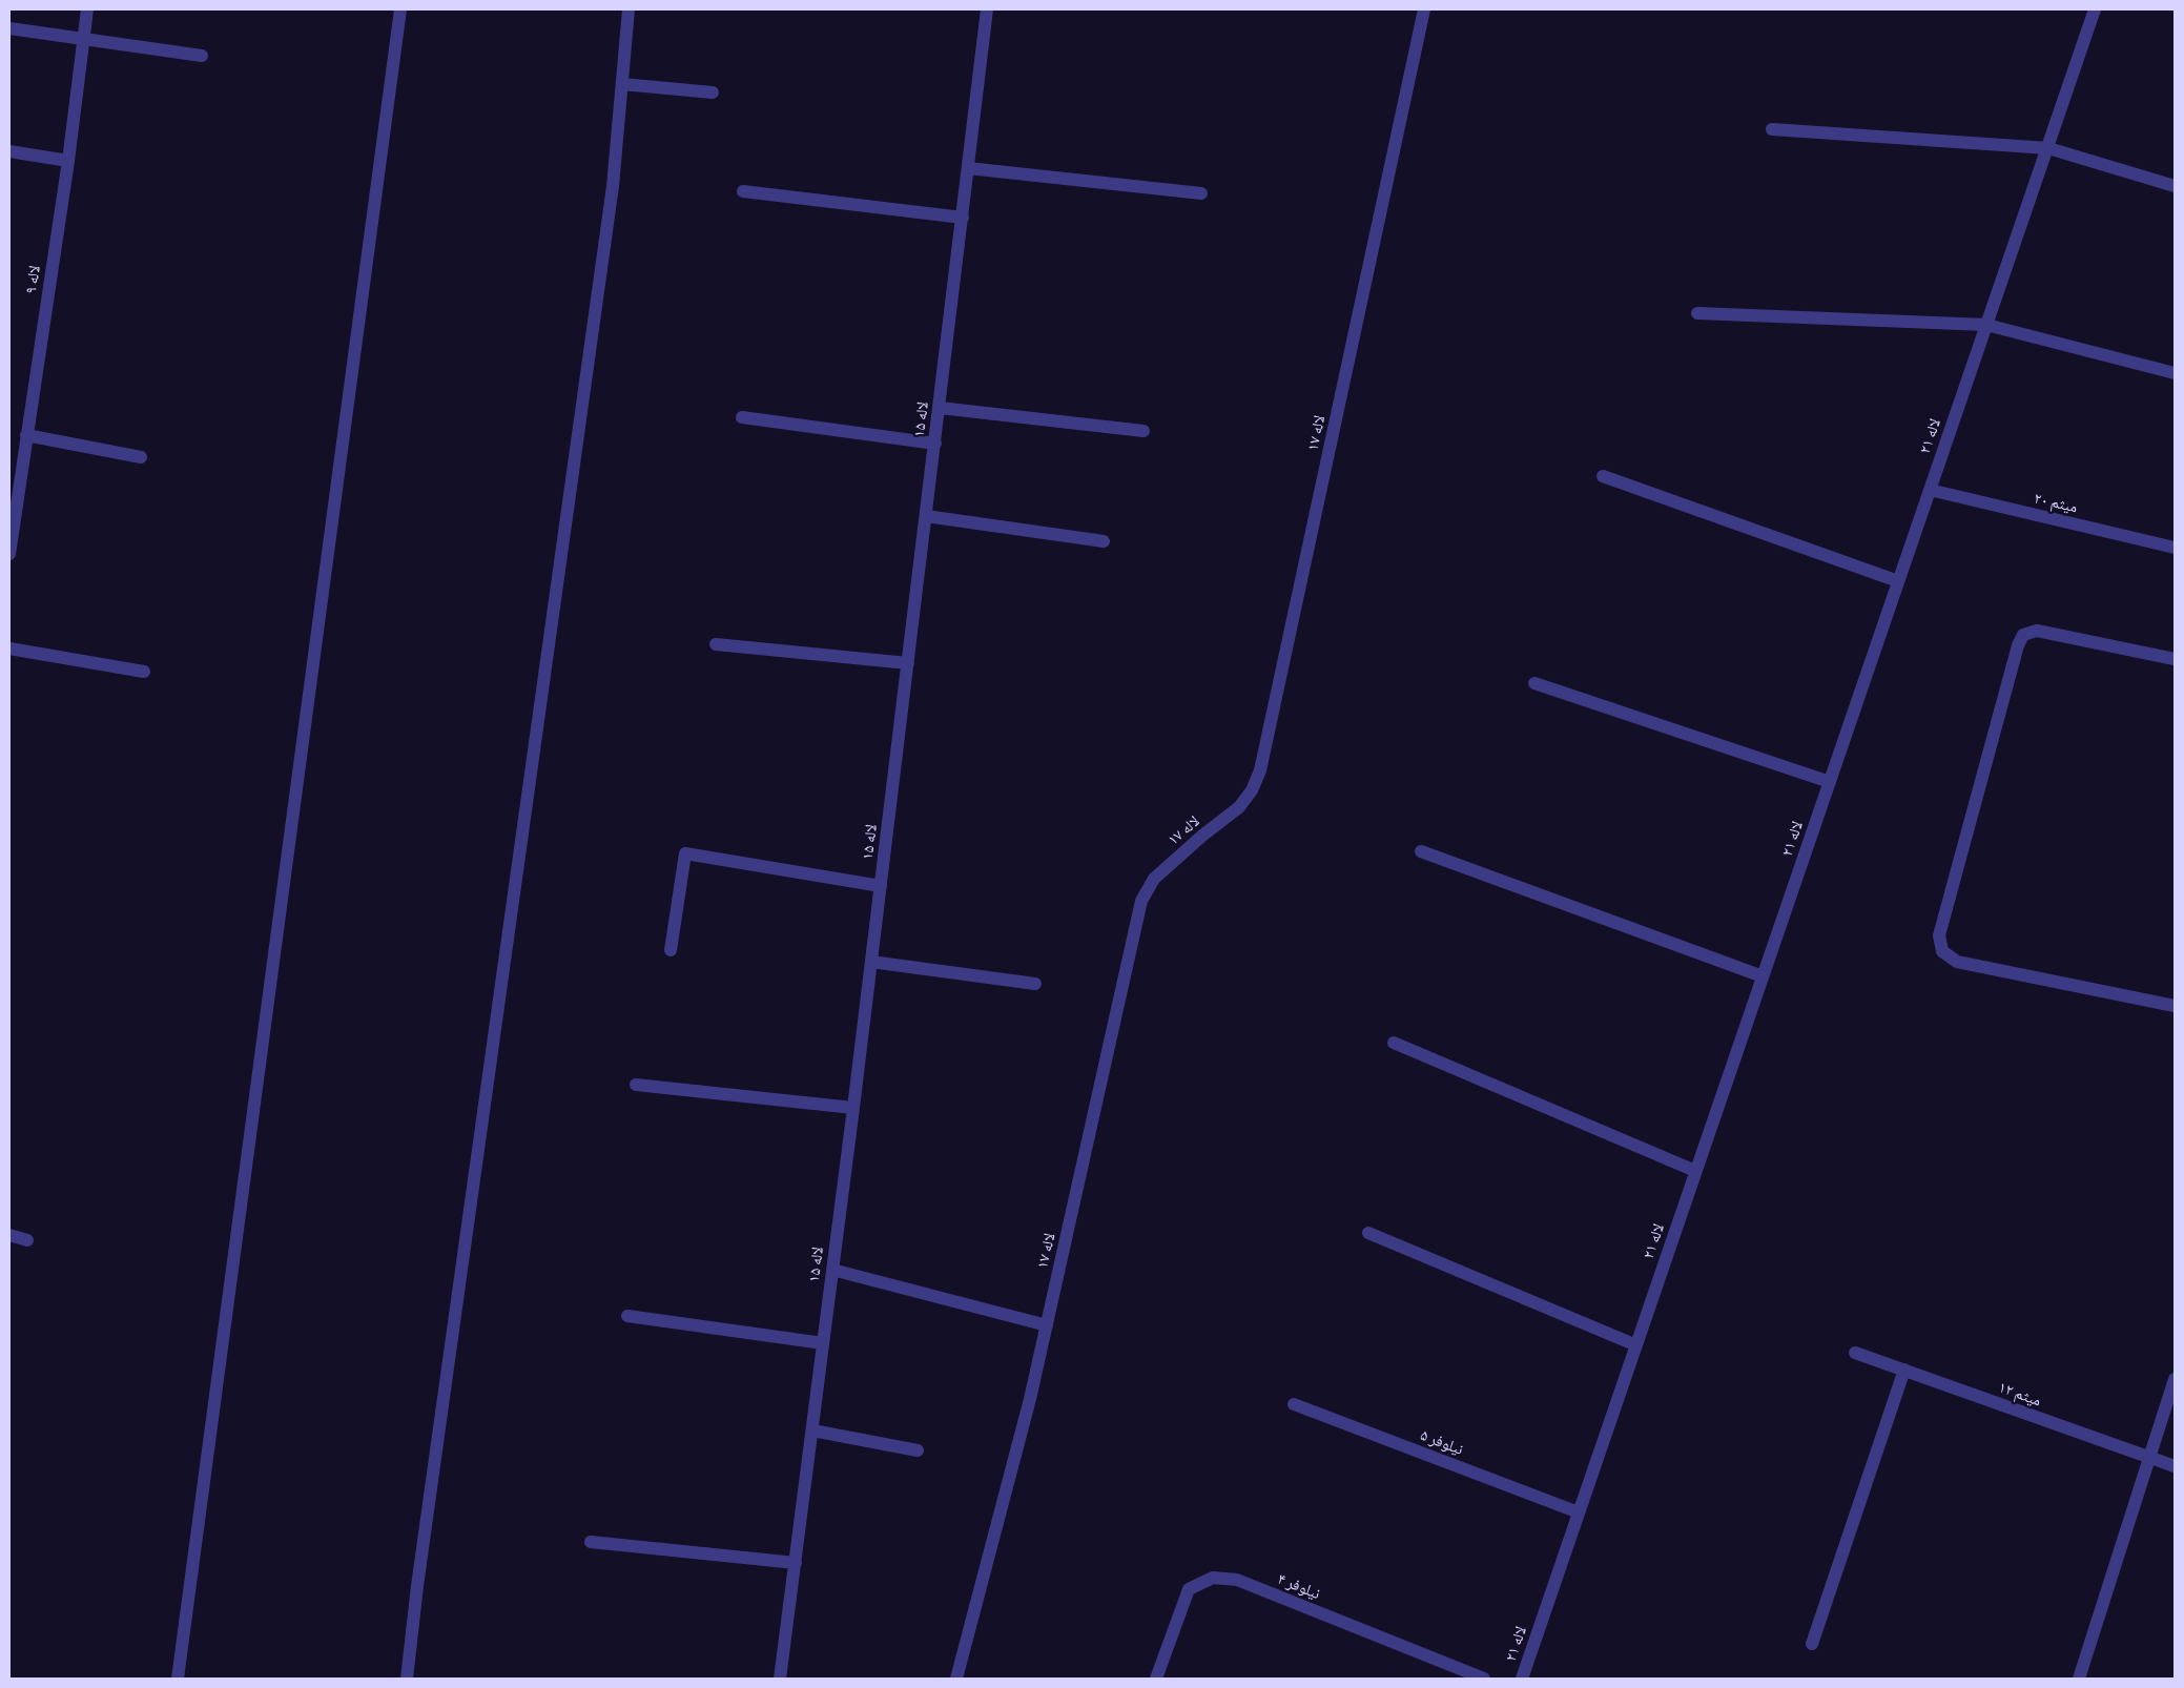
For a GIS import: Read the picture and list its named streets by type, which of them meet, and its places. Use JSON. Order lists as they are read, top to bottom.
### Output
{
  "streets": {
    "street": [
      "لاله ۹",
      "لاله ۱۵",
      "لاله ۱۷",
      "لاله ۲۱",
      "میثم ۲۰",
      "میثم ۱۲",
      "نیلوفر ۵",
      "نیلوفر ۴"
    ]
  },
  "crossings": [
    ["لاله ۲۱", "میثم ۲۰"],
    ["لاله ۲۱", "نیلوفر ۵"]
  ]
}
